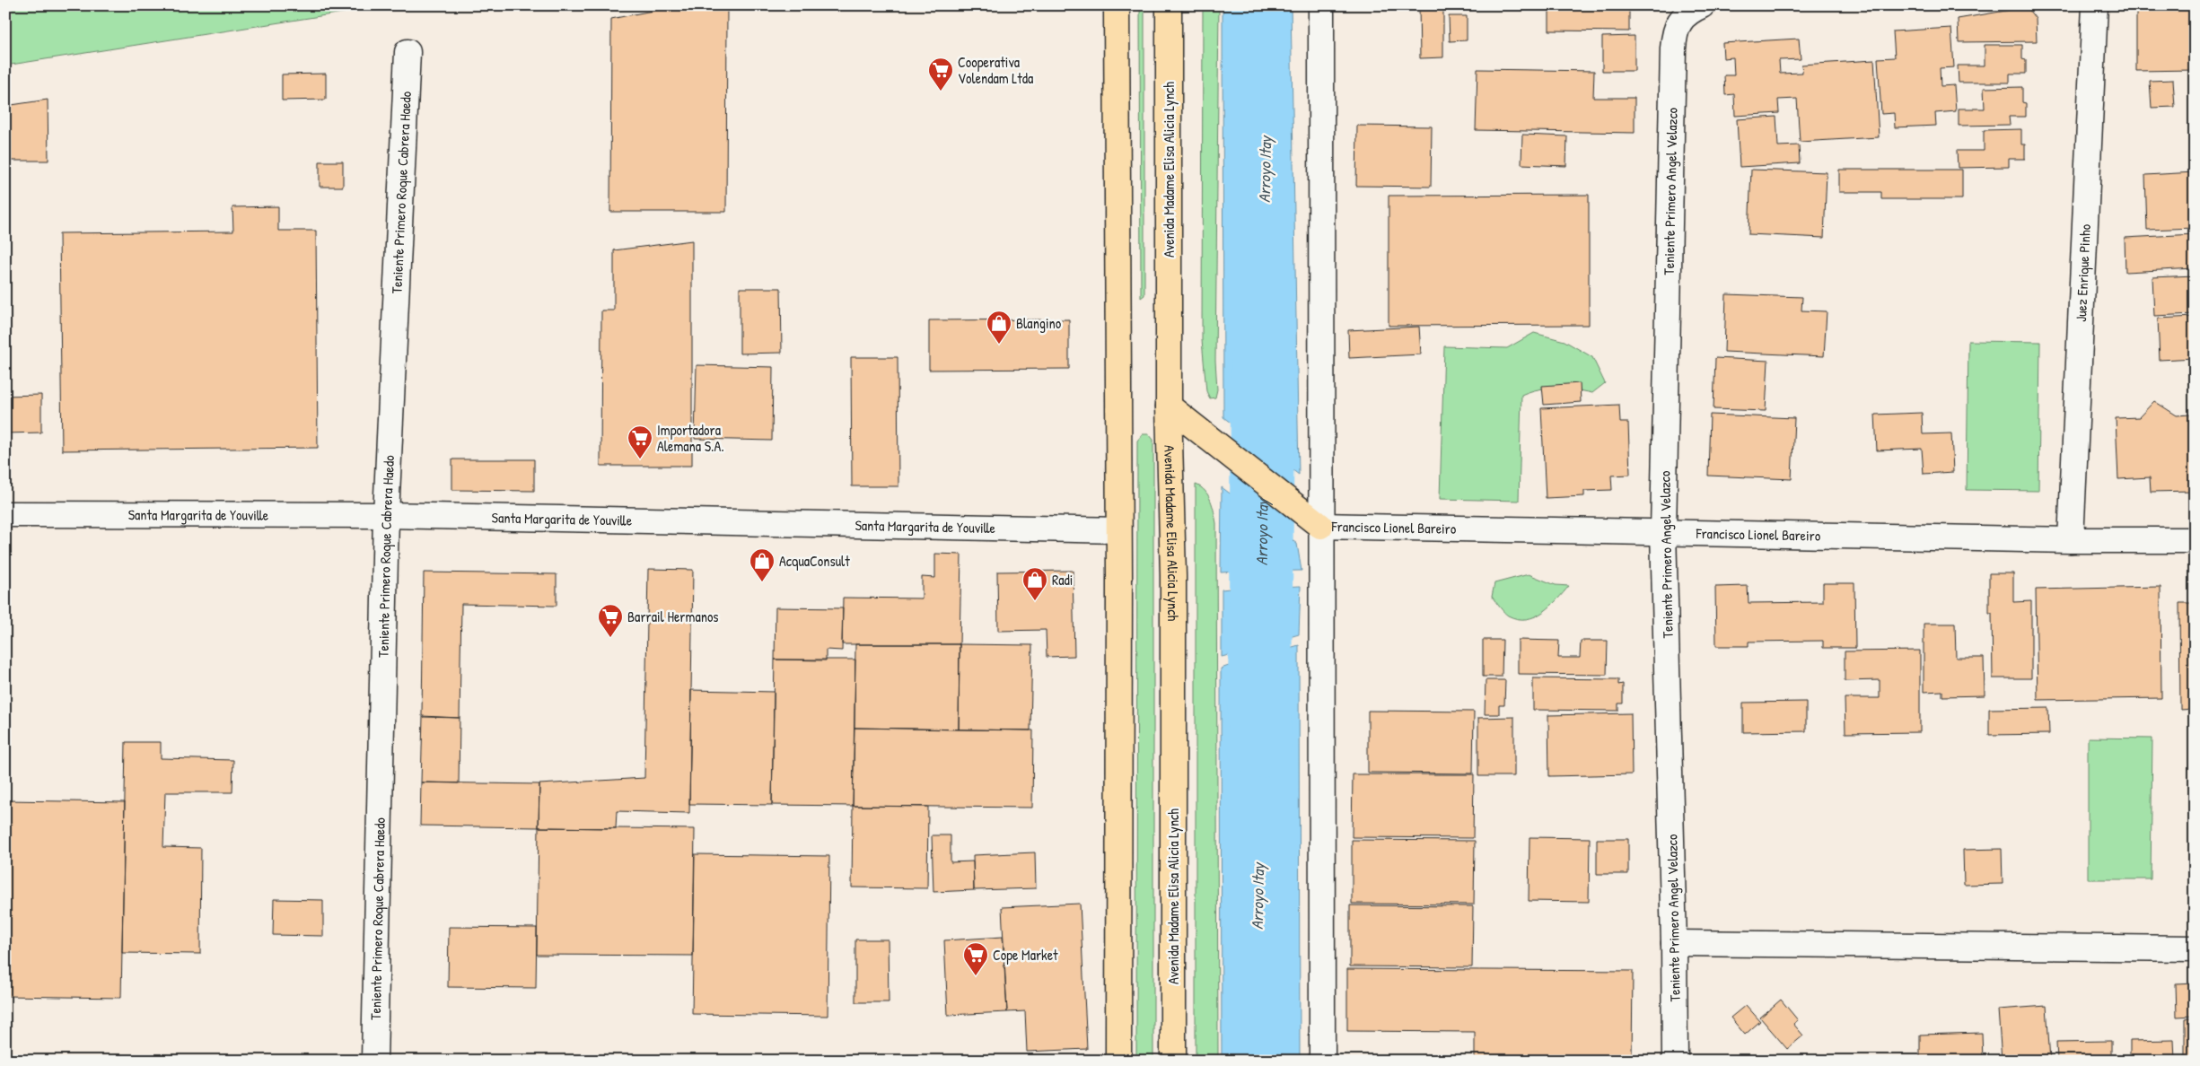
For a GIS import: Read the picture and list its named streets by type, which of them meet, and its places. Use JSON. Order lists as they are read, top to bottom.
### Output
{
  "streets": {
    "highway": ["Avenida Madame Elisa Alicia Lynch"],
    "street": [
      "Teniente Primero Angel Velazco",
      "Teniente Primero Roque Cabrera Haedo",
      "Juez Enrique Pinho",
      "Santa Margarita de Youville",
      "Francisco Lionel Bareiro"
    ]
  },
  "crossings": [
    ["Teniente Primero Angel Velazco", "Francisco Lionel Bareiro"],
    ["Teniente Primero Roque Cabrera Haedo", "Santa Margarita de Youville"],
    ["Juez Enrique Pinho", "Francisco Lionel Bareiro"]
  ],
  "water": ["Arroyo Itay"],
  "places": {
    "supermarket": [
      "Cooperativa Volendam Ltda",
      "Importadora Alemana S.A.",
      "Barrail Hermanos",
      "Cope Market"
    ],
    "shop": ["Blangino", "AcquaConsult", "Radi"]
  }
}
